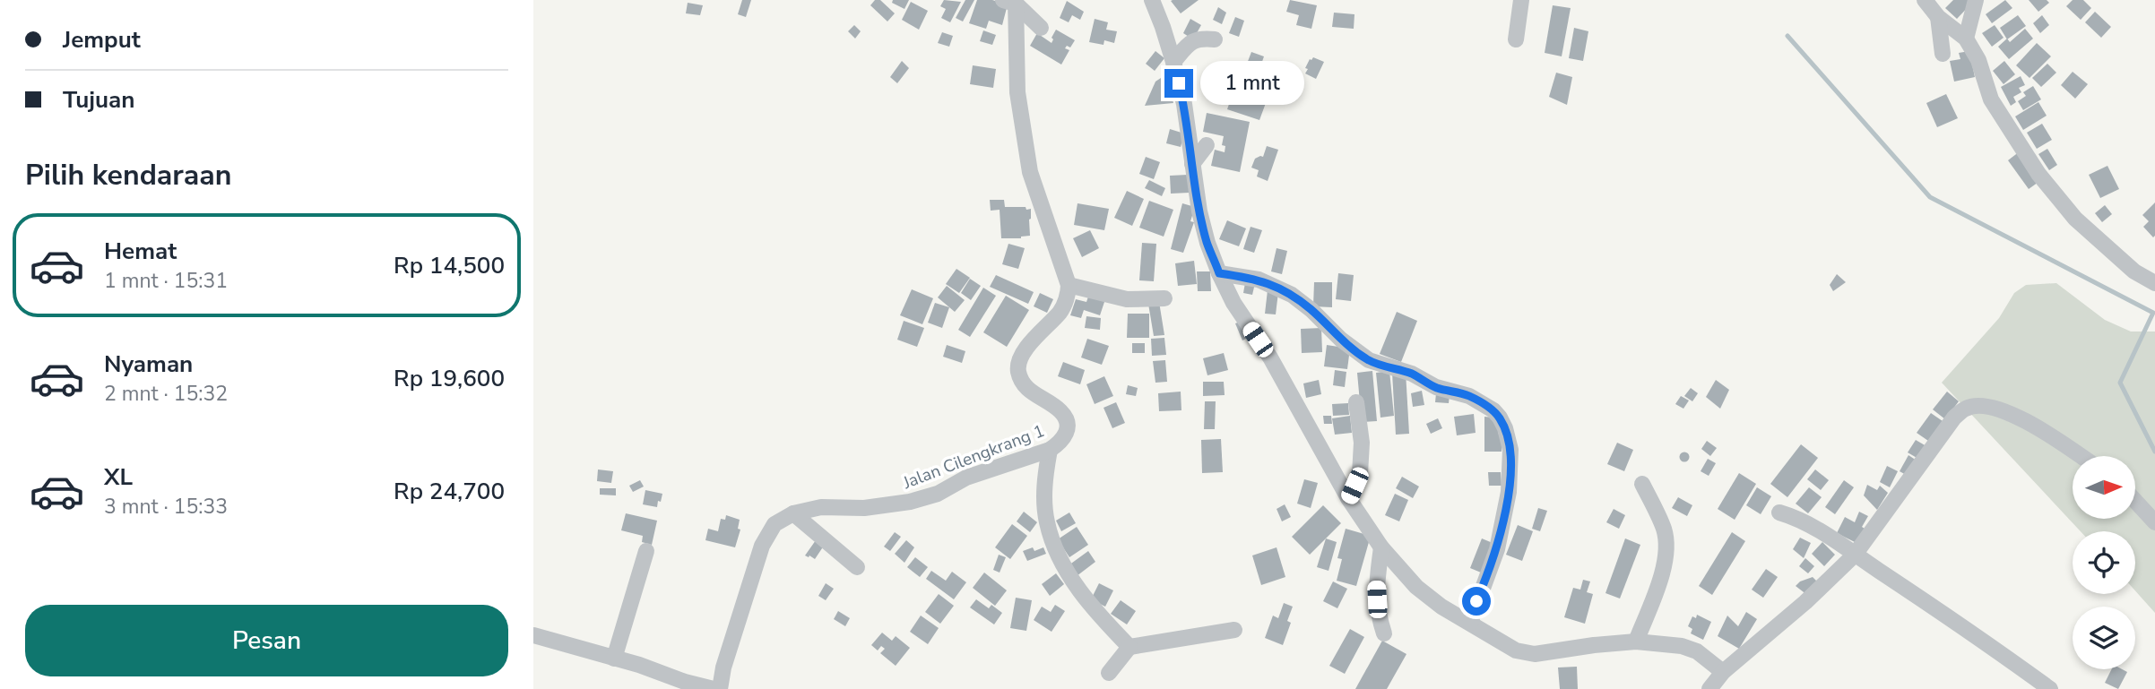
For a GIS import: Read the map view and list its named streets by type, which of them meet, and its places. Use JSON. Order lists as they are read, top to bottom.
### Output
{
  "streets": {
    "street": ["Jalan Cilengkrang 1"]
  },
  "north": "right",
  "page": {
    "banner": ["Jemput", "Tujuan"],
    "bubble": "1 mnt",
    "heading": "Pilih kendaraan",
    "list": [
      {
        "name": "Hemat",
        "note": "1 mnt · 15:31",
        "value": "Rp 14,500"
      },
      {
        "name": "Nyaman",
        "note": "2 mnt · 15:32",
        "value": "Rp 19,600"
      },
      {
        "name": "XL",
        "note": "3 mnt · 15:33",
        "value": "Rp 24,700"
      }
    ],
    "buttons": "Pesan"
  }
}
